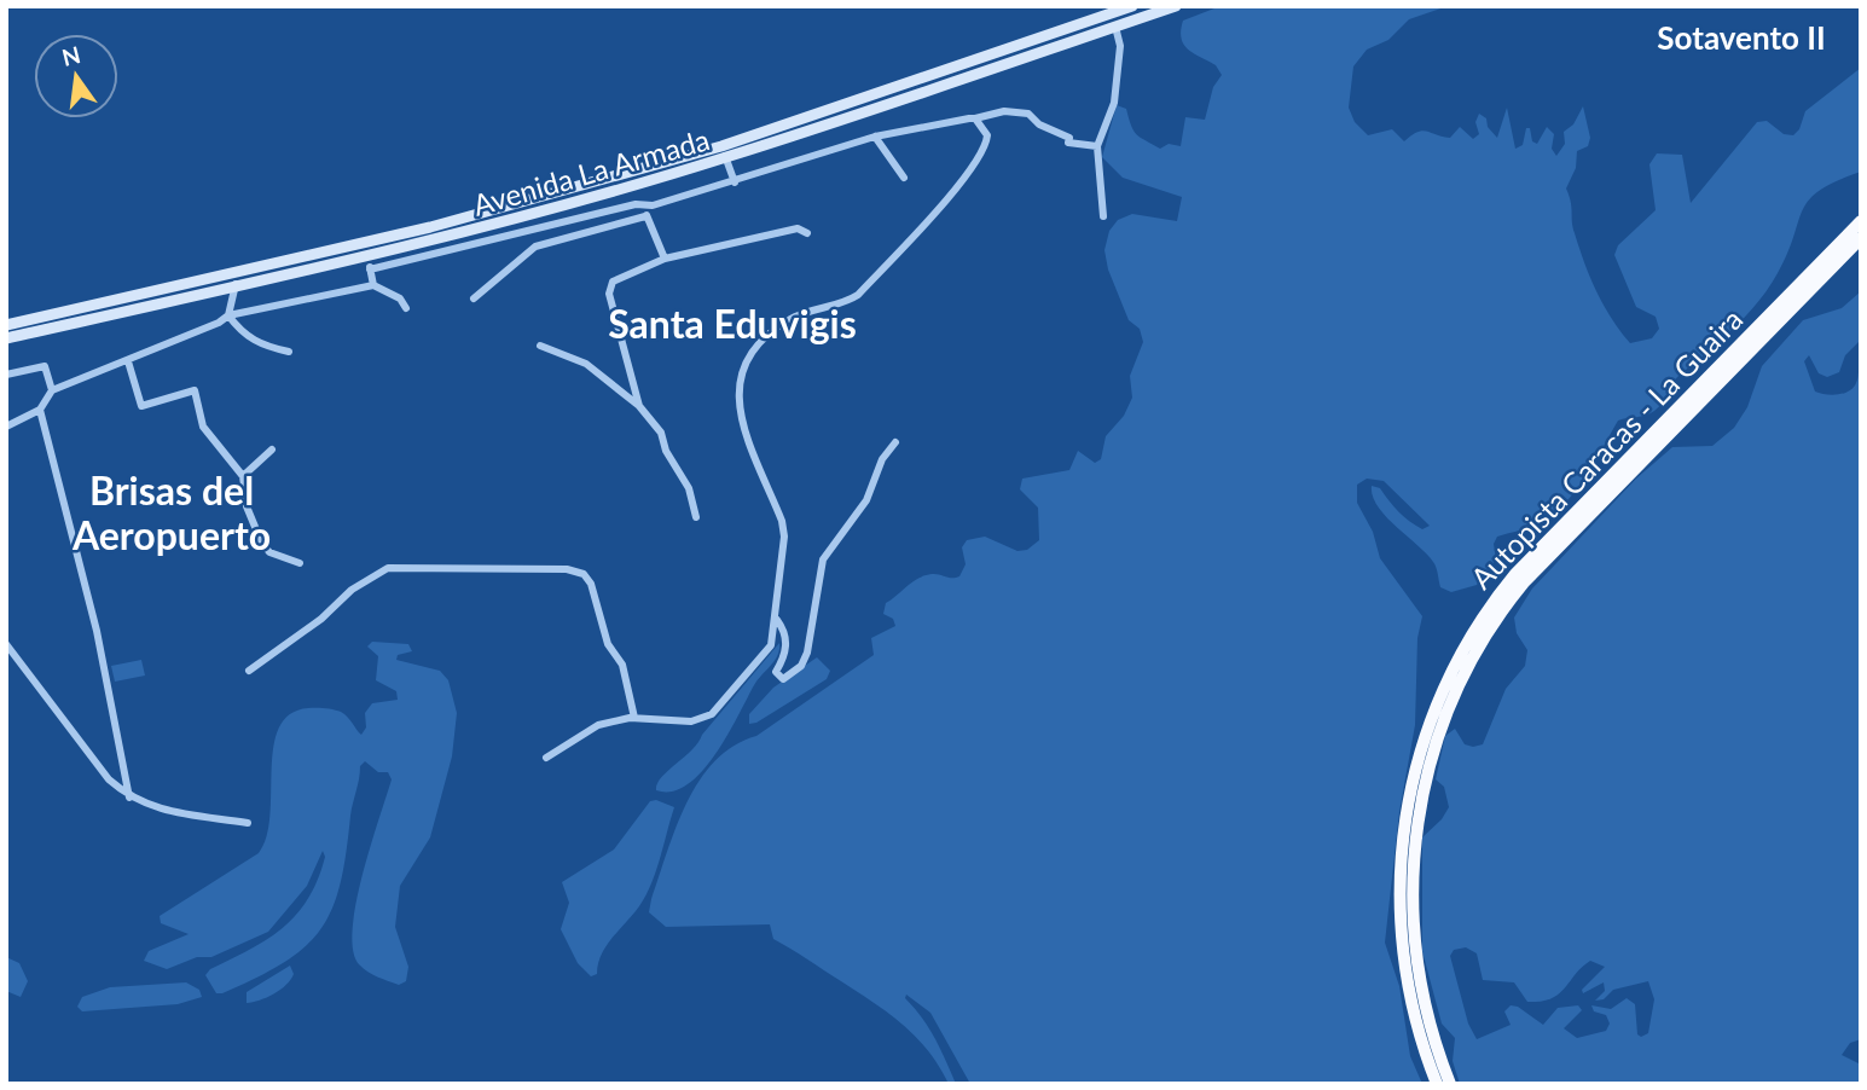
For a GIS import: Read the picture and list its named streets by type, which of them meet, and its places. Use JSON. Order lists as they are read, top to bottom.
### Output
{
  "streets": {
    "highway": ["Autopista Caracas - La Guaira"],
    "main road": ["Avenida La Armada"]
  },
  "districts": ["Sotavento II", "Santa Eduvigis", "Brisas del Aeropuerto"],
  "north": "top"
}
